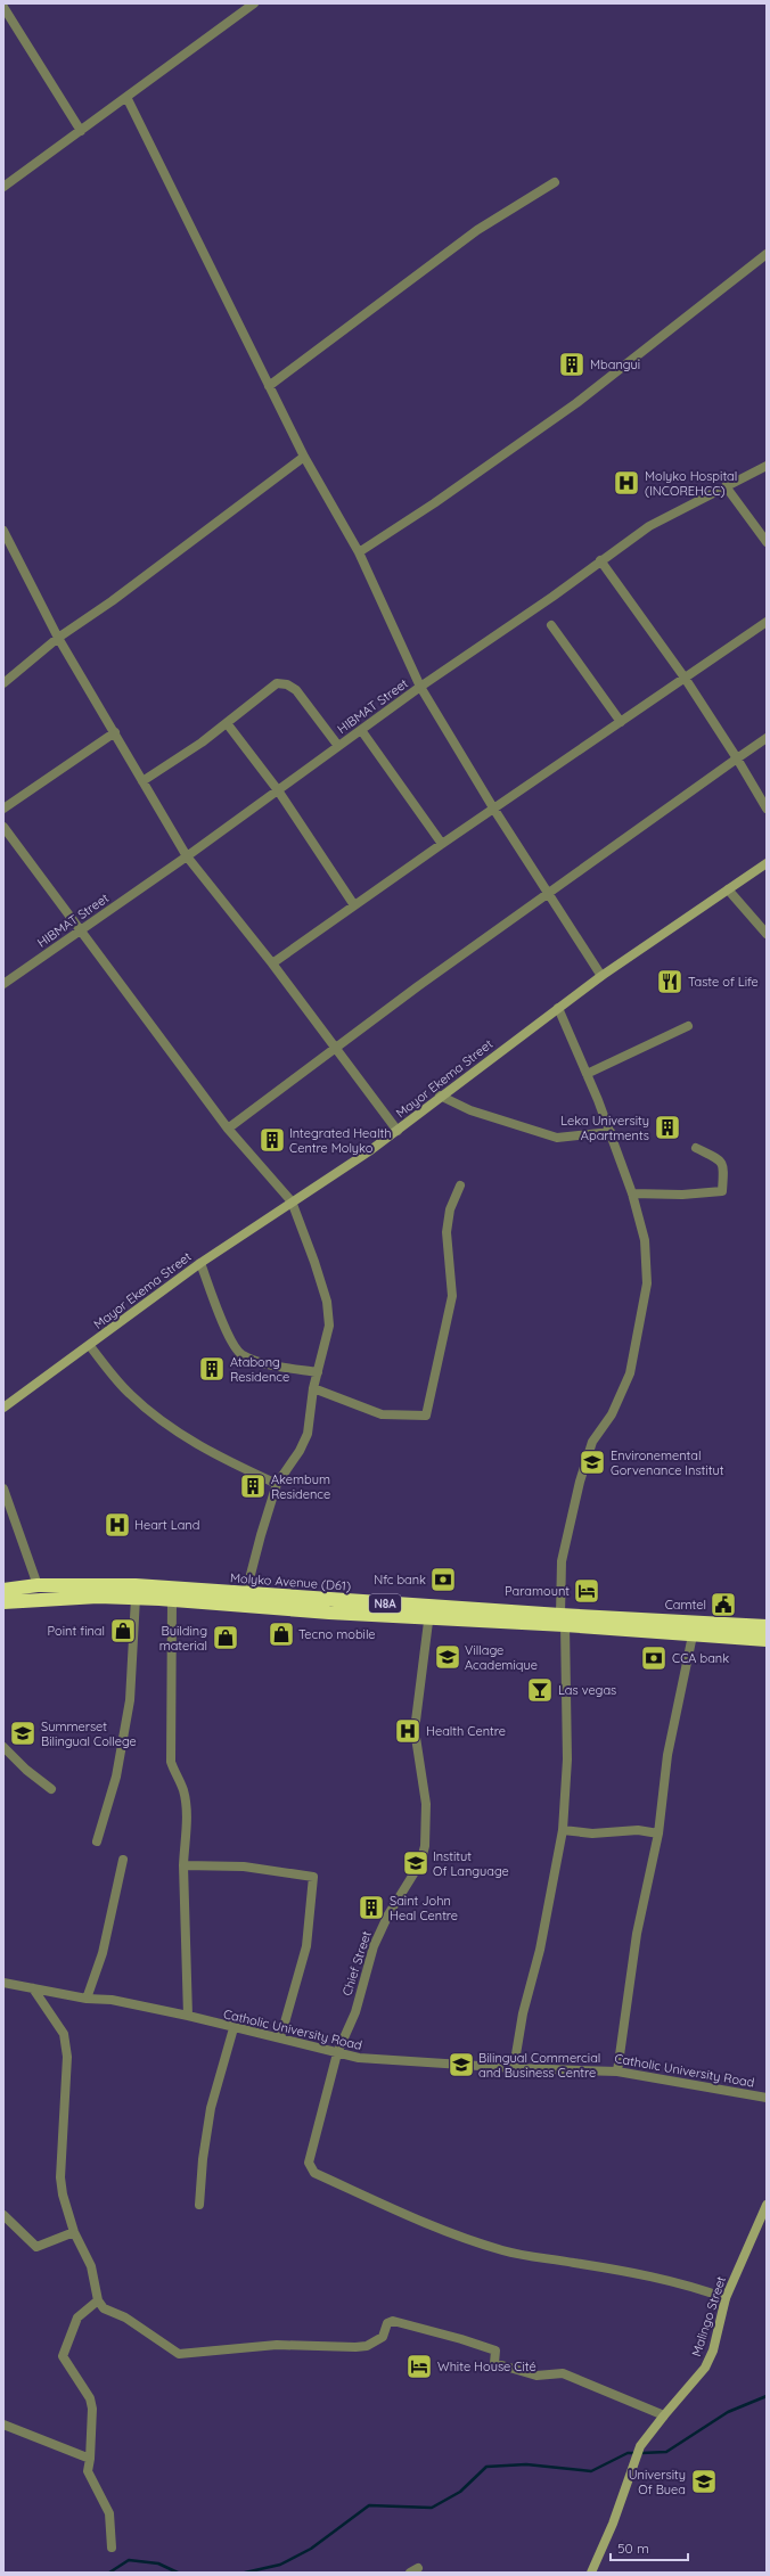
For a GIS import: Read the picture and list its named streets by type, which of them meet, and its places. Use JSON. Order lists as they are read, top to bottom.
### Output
{
  "streets": {
    "highway": ["Molyko Avenue (D61)", "N8A"],
    "street": [
      "HIBMAT Street",
      "Mayor Ekema Street",
      "Chief Street",
      "Catholic University Road",
      "Malingo Street"
    ]
  },
  "crossings": [
    ["Molyko Avenue (D61)", "Chief Street"],
    ["Chief Street", "Catholic University Road"],
    ["Chief Street", "Malingo Street"]
  ],
  "places": {
    "building": [
      "Mbangui",
      "Leka University Apartments",
      "Integrated Health Centre Molyko",
      "Atabong Residence",
      "Akembum Residence",
      "Saint John Heal Centre"
    ],
    "hospital": ["Molyko Hospital (INCOREHCC)", "Heart Land", "Health Centre"],
    "restaurant": ["Taste of Life"],
    "school or university": [
      "Environemental Gorvenance Institut",
      "Village Academique",
      "Summerset Bilingual College",
      "Institut Of Language",
      "Bilingual Commercial and Business Centre",
      "University Of Buea"
    ],
    "bank": ["Nfc bank", "CCA bank"],
    "hotel": ["Paramount", "White House Cité"],
    "public building": ["Camtel"],
    "shop": ["Point final", "Tecno mobile", "Building material"],
    "bar": ["Las vegas"]
  },
  "scale_bar": "50 m"
}
